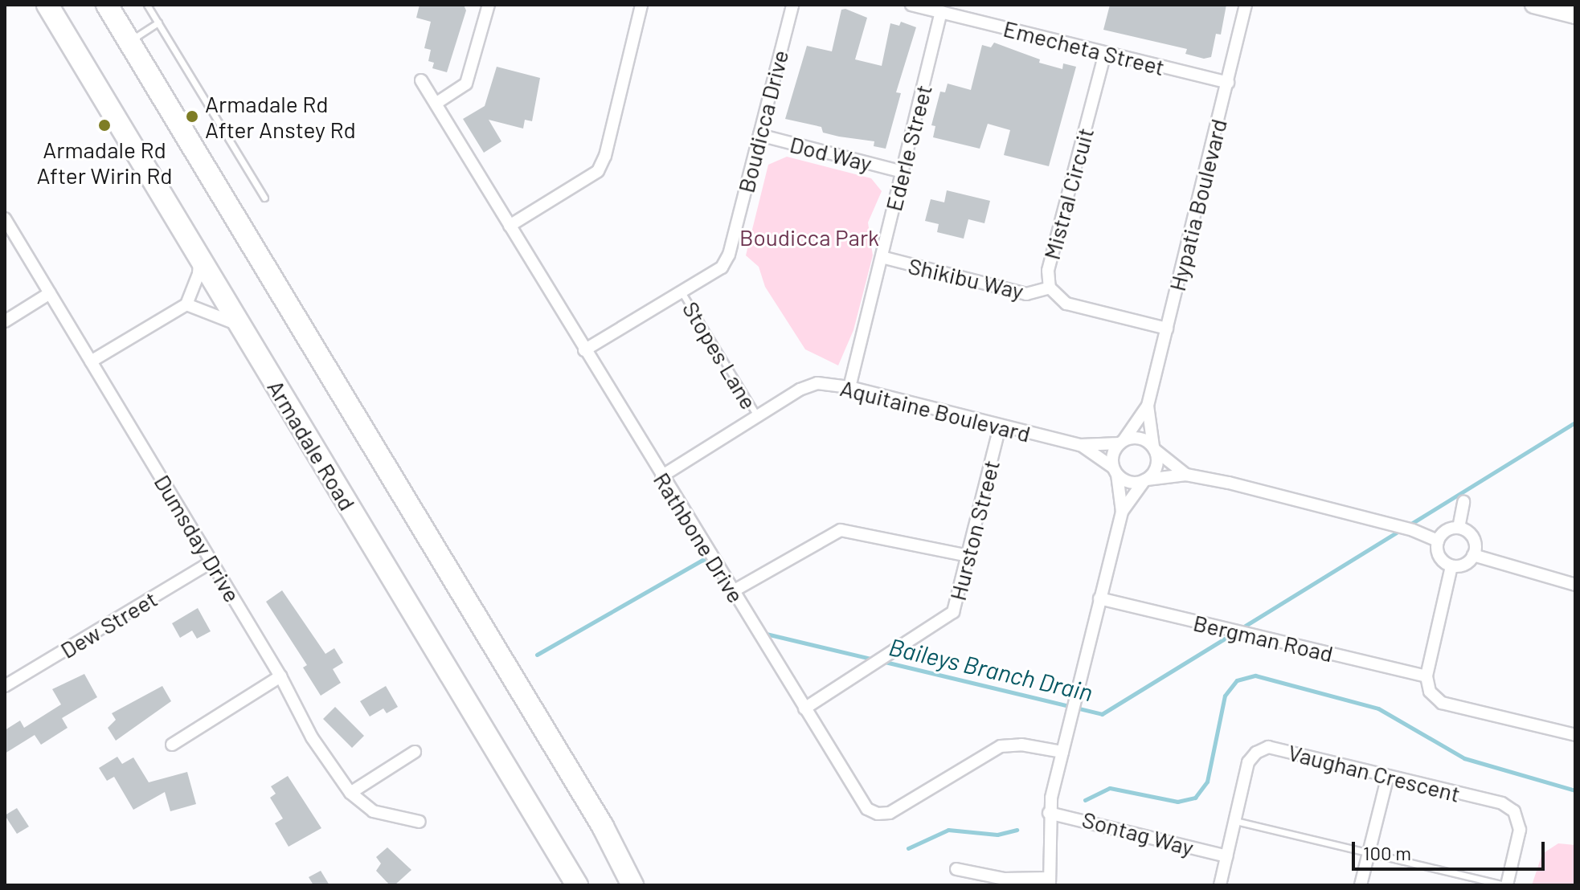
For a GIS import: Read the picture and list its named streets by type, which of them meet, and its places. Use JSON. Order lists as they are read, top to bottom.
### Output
{
  "streets": {
    "highway": ["Armadale Road"],
    "street": [
      "Emecheta Street",
      "Boudicca Drive",
      "Ederle Street",
      "Dod Way",
      "Mistral Circuit",
      "Hypatia Boulevard",
      "Shikibu Way",
      "Aquitaine Boulevard",
      "Hurston Street",
      "Rathbone Drive",
      "Dumsday Drive",
      "Dew Street",
      "Bergman Road",
      "Vaughan Crescent",
      "Sontag Way"
    ],
    "lane": ["Stopes Lane"]
  },
  "crossings": [
    ["Emecheta Street", "Ederle Street"],
    ["Emecheta Street", "Mistral Circuit"],
    ["Emecheta Street", "Hypatia Boulevard"],
    ["Boudicca Drive", "Dod Way"],
    ["Boudicca Drive", "Stopes Lane"],
    ["Boudicca Drive", "Rathbone Drive"],
    ["Ederle Street", "Dod Way"],
    ["Ederle Street", "Shikibu Way"],
    ["Ederle Street", "Aquitaine Boulevard"],
    ["Mistral Circuit", "Hypatia Boulevard"],
    ["Mistral Circuit", "Shikibu Way"],
    ["Stopes Lane", "Aquitaine Boulevard"],
    ["Aquitaine Boulevard", "Hurston Street"],
    ["Aquitaine Boulevard", "Rathbone Drive"],
    ["Hurston Street", "Rathbone Drive"],
    ["Dumsday Drive", "Dew Street"],
    ["Vaughan Crescent", "Sontag Way"]
  ],
  "water": ["Baileys Branch Drain"],
  "parks": ["Boudicca Park"],
  "places": ["Armadale Rd After Anstey Rd", "Armadale Rd After Wirin Rd"],
  "scale_bar": "100 m"
}
